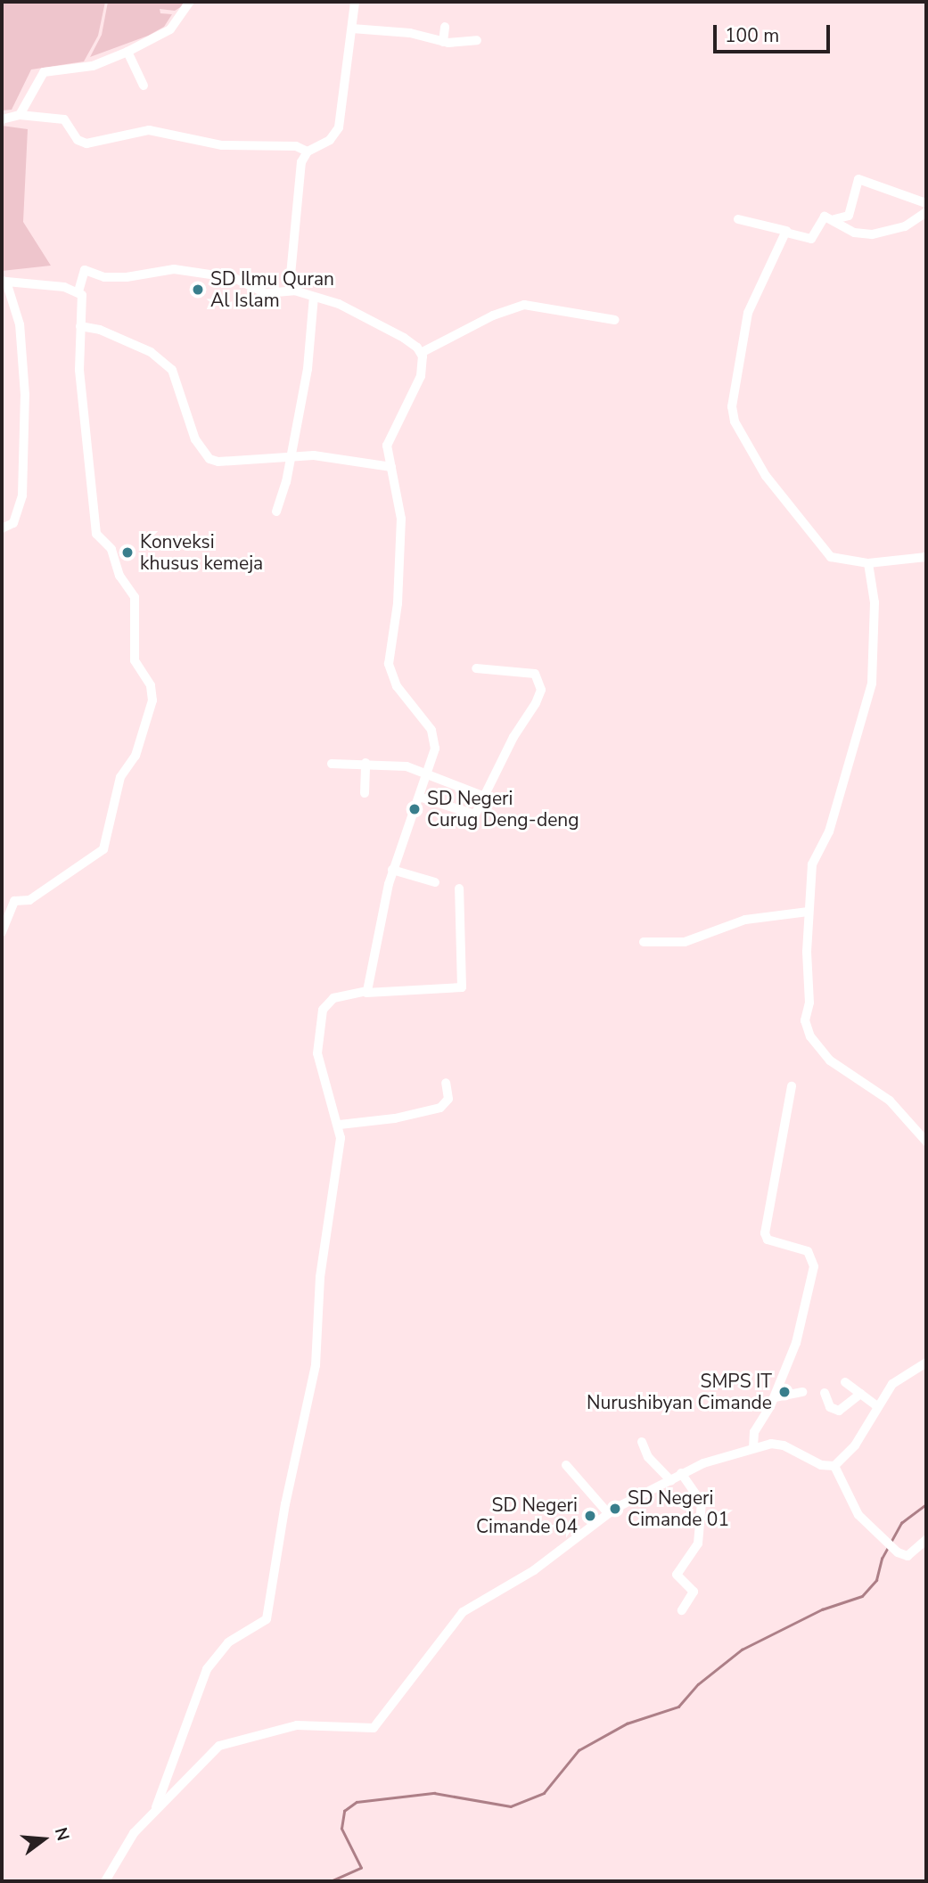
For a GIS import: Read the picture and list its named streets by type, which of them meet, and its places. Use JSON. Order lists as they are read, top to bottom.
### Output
{
  "places": [
    "SD Ilmu Quran Al Islam",
    "Konveksi khusus kemeja",
    "SD Negeri Curug Deng-deng",
    "SMPS IT Nurushibyan Cimande",
    "SD Negeri Cimande 01",
    "SD Negeri Cimande 04"
  ],
  "scale_bar": "100 m",
  "north": "right"
}
